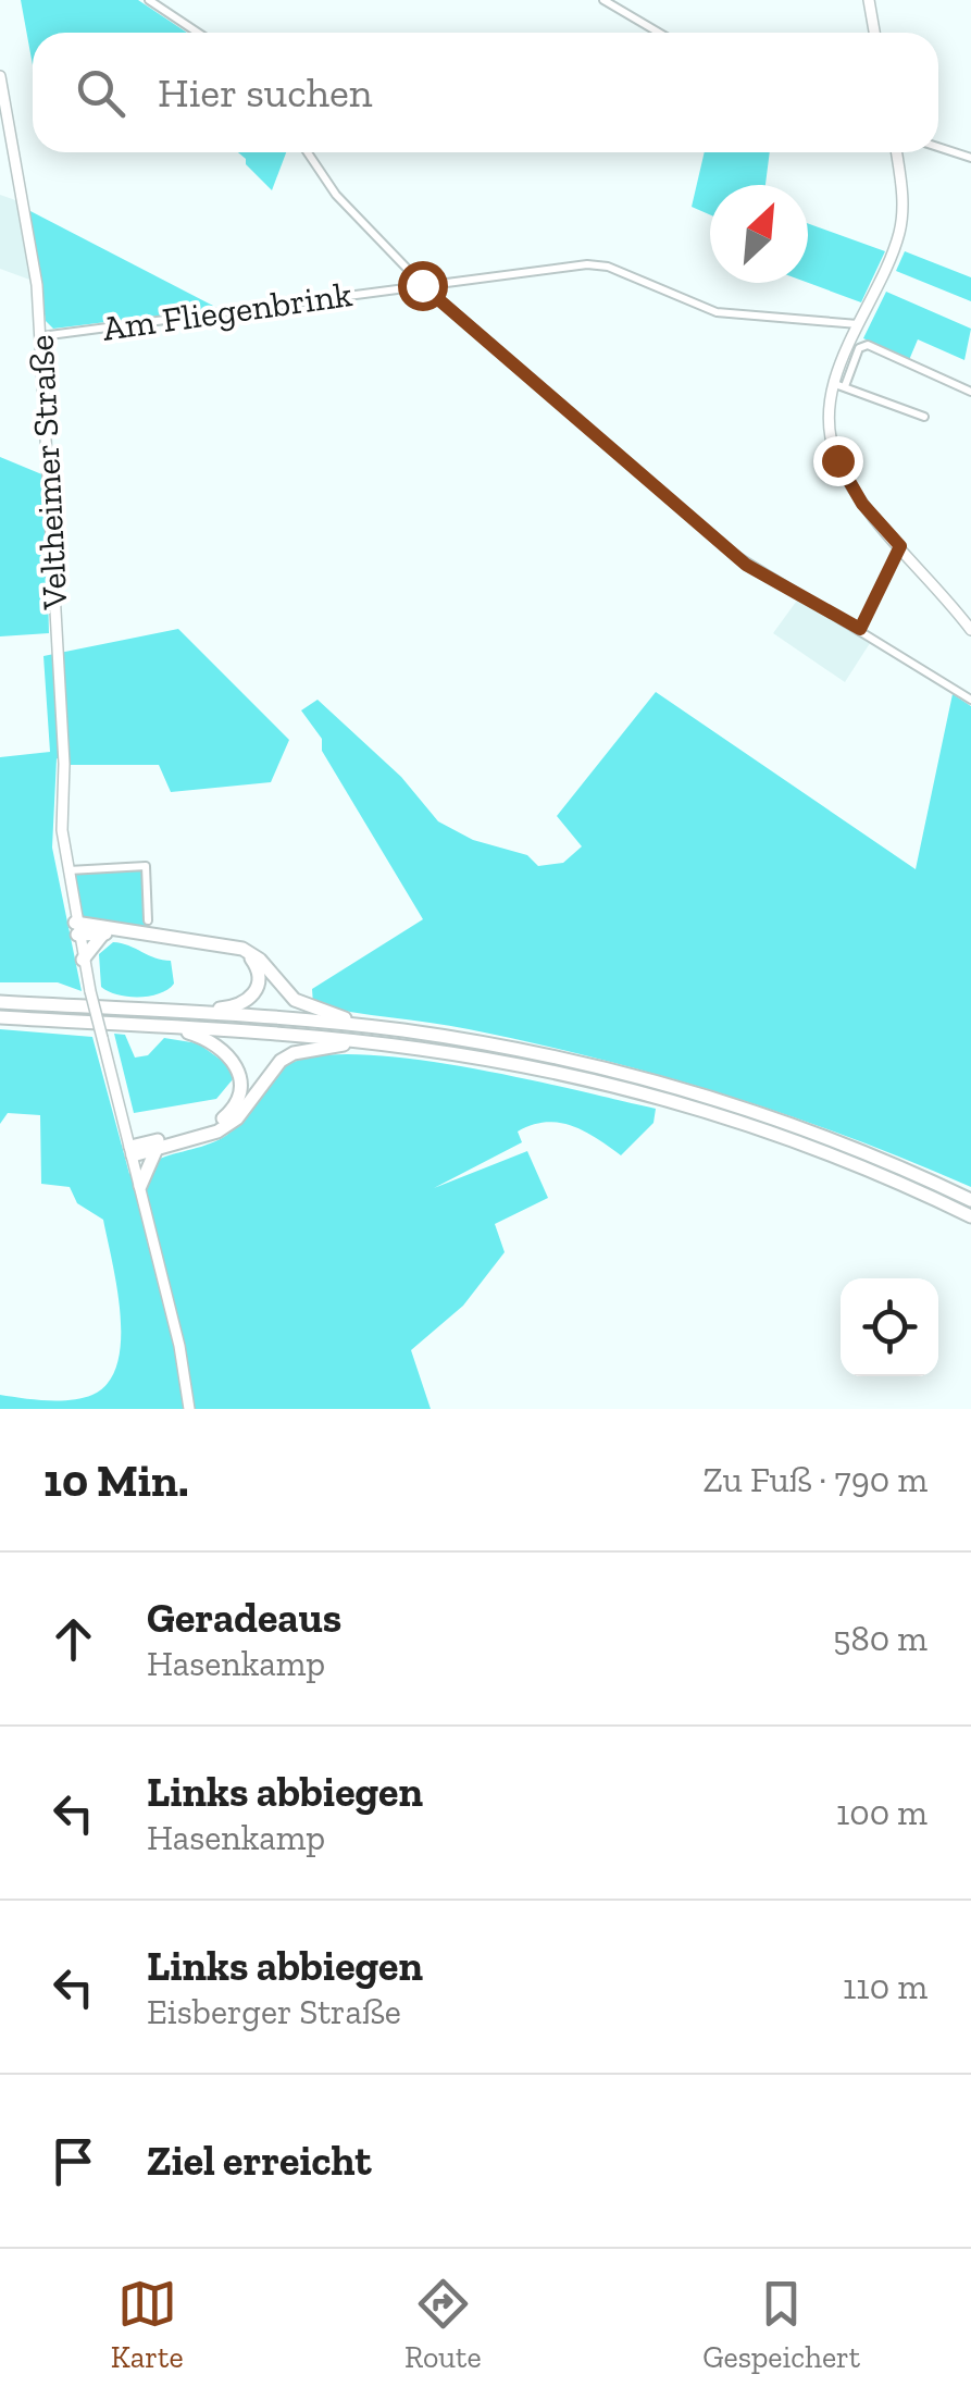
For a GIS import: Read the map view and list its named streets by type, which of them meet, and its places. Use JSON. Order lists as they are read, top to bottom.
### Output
{
  "streets": {
    "main road": ["Veltheimer Straße"],
    "street": ["Am Fliegenbrink"]
  },
  "crossings": [
    ["Am Fliegenbrink", "Veltheimer Straße"]
  ],
  "north": "top right",
  "page": {
    "search": "Hier suchen",
    "heading": ["10 Min.", "Zu Fuß · 790 m"],
    "list": [
      ["Geradeaus", "Hasenkamp", "580 m"],
      ["Links abbiegen", "Hasenkamp", "100 m"],
      ["Links abbiegen", "Eisberger Straße", "110 m"],
      "Ziel erreicht"
    ],
    "nav": ["Karte", "Route", "Gespeichert"]
  }
}
